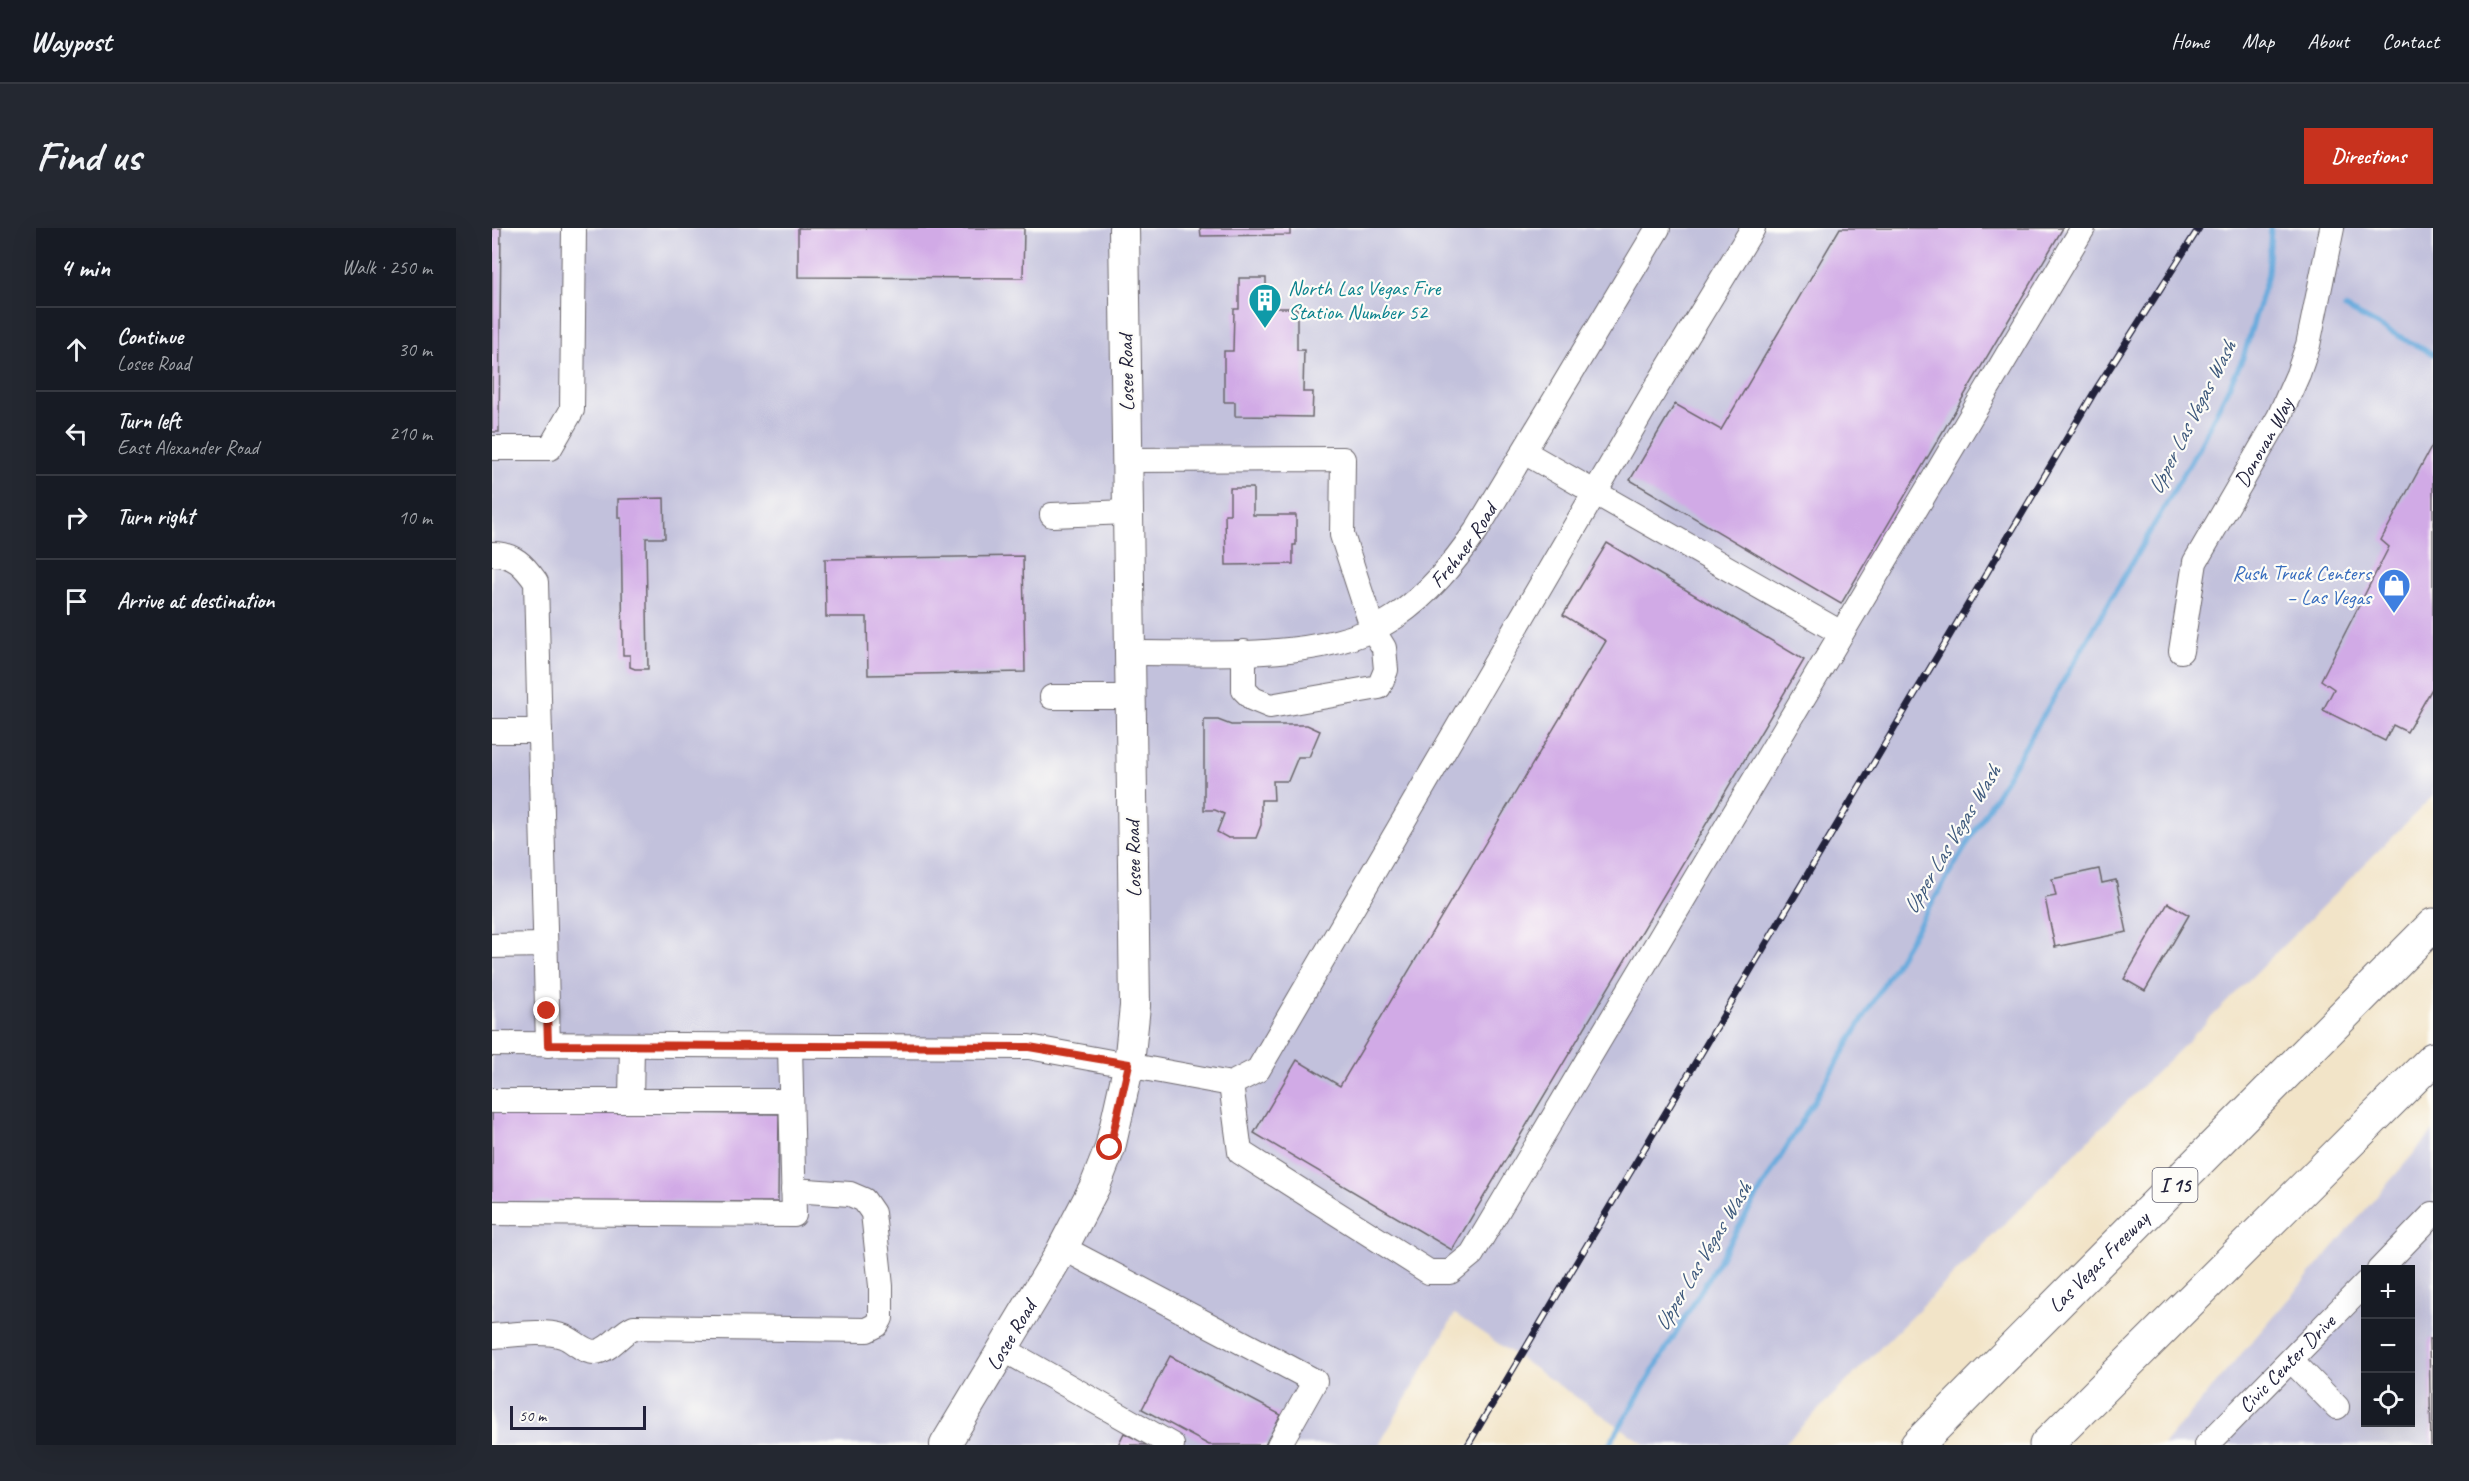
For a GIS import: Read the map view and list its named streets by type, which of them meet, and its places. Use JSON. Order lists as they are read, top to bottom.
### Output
{
  "streets": {
    "highway": ["I 15", "Las Vegas Freeway"],
    "main road": ["Losee Road"],
    "street": ["Donovan Way", "Frehner Road", "Civic Center Drive"]
  },
  "crossings": [
    ["Losee Road", "Frehner Road"]
  ],
  "water": ["Upper Las Vegas Wash"],
  "places": {
    "building": ["North Las Vegas Fire Station Number 52"],
    "shop": ["Rush Truck Centers – Las Vegas"]
  },
  "scale_bar": "50 m",
  "page": {
    "header": "Waypost",
    "nav": [
      "Home",
      "Map",
      "About",
      "Contact"
    ],
    "buttons": "Directions",
    "title": "Find us",
    "heading": ["4 min", "Walk · 250 m"],
    "list": [
      ["Continue", "Losee Road", "30 m"],
      ["Turn left", "East Alexander Road", "210 m"],
      ["Turn right", "10 m"],
      "Arrive at destination"
    ],
    "map_buttons": ["+", "−"],
    "scale": "50 m"
  }
}
